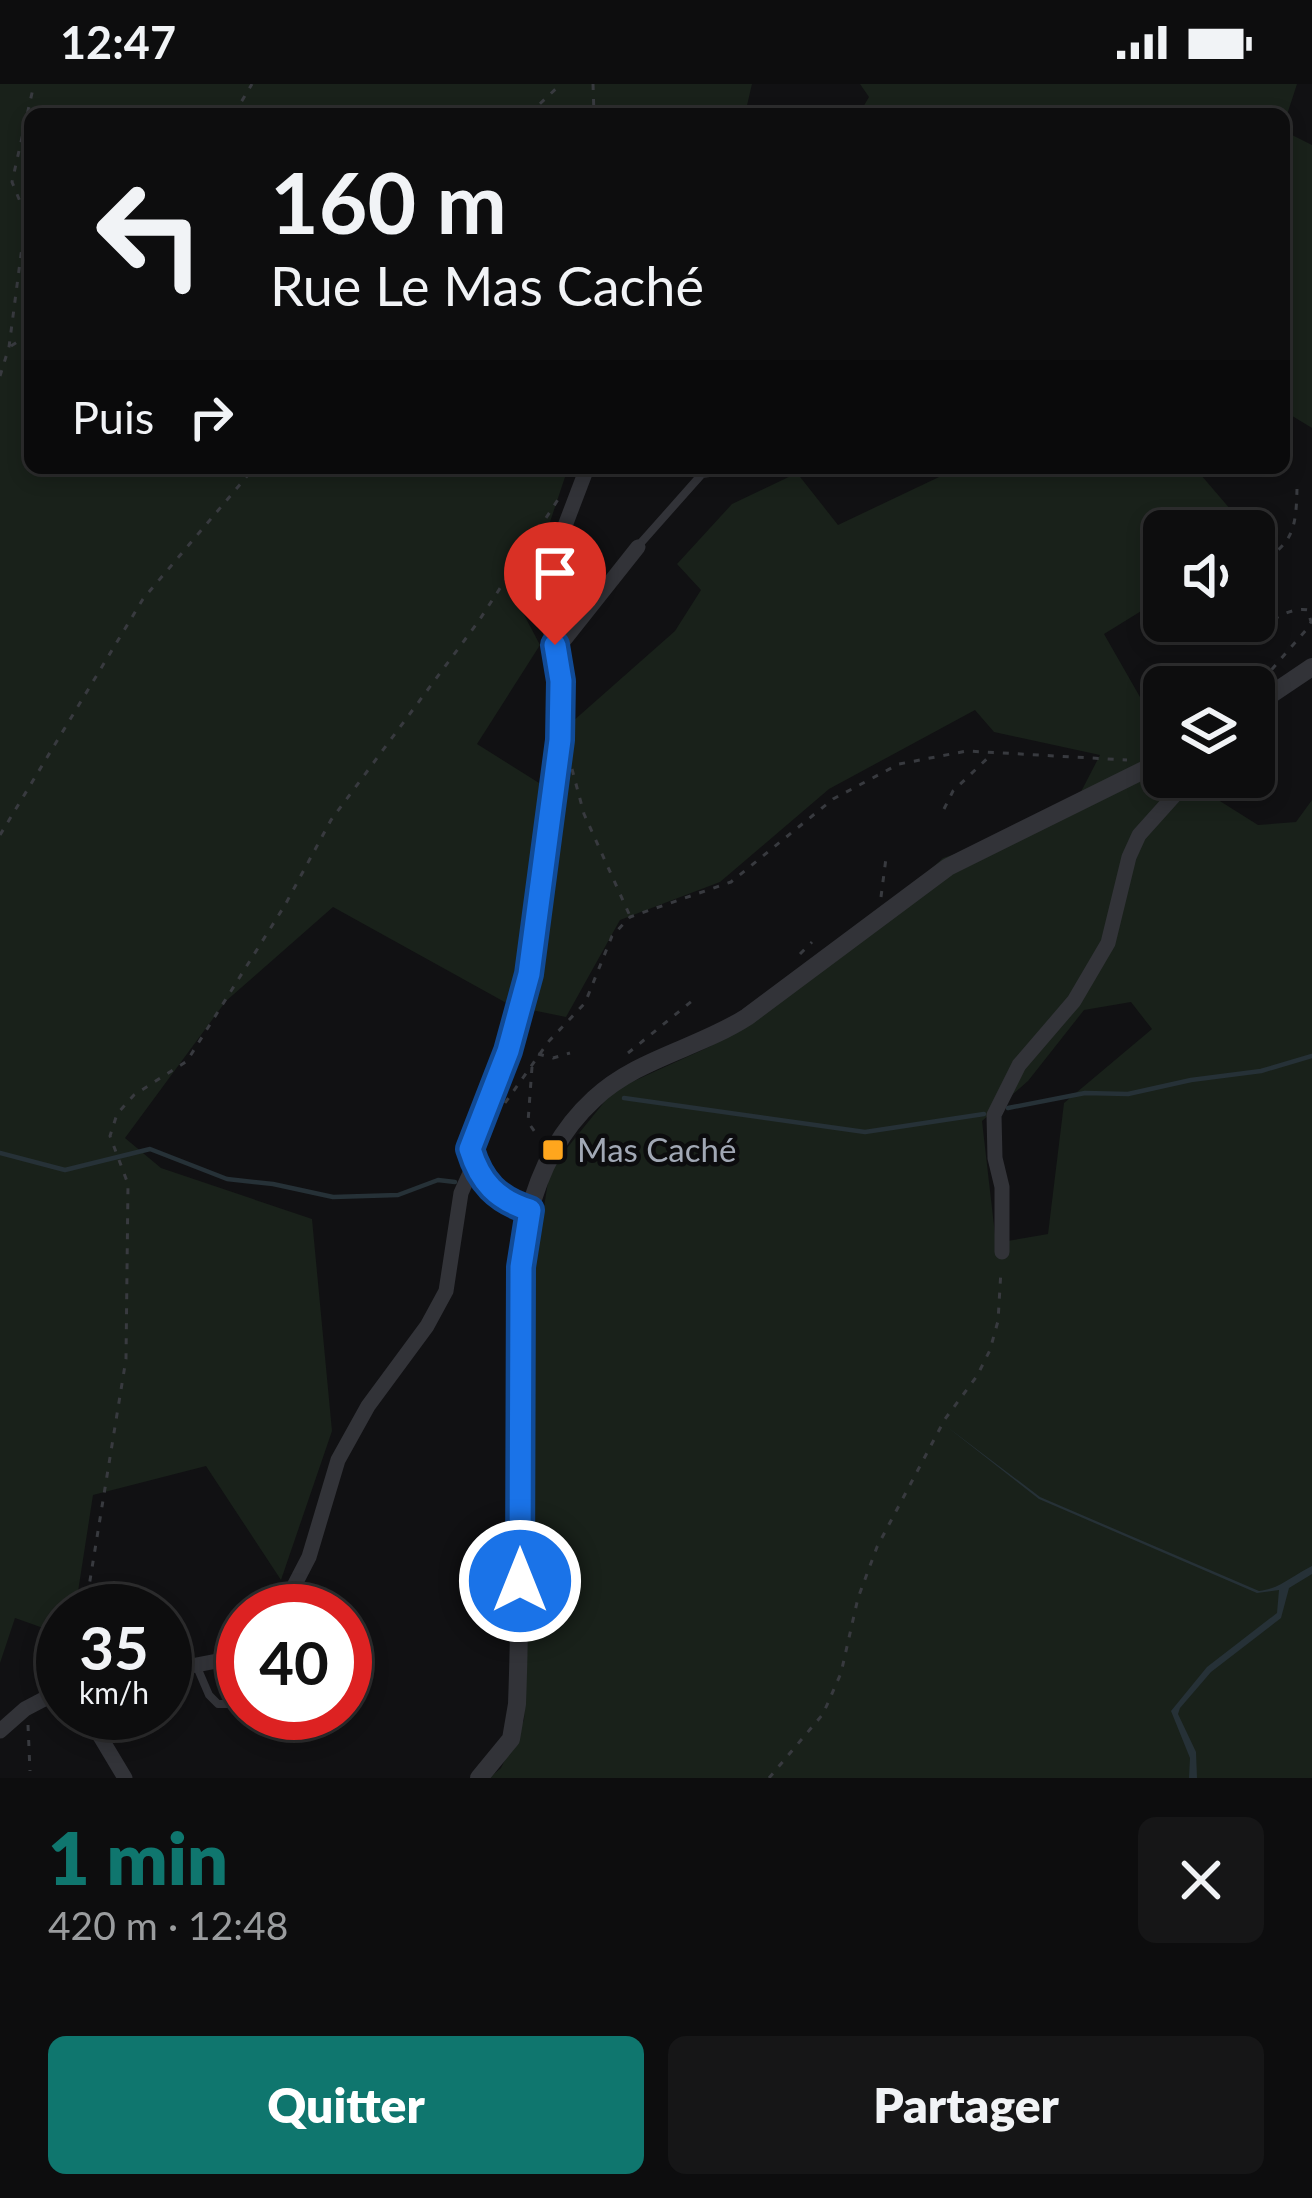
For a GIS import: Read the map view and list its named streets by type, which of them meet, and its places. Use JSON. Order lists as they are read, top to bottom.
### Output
{
  "places": {
    "transit": ["Mas Caché"]
  },
  "page": {
    "status": "12:47",
    "turn": ["160 m", "Rue Le Mas Caché"],
    "then": "Puis",
    "speed": "35 km/h",
    "limit": "40",
    "heading": ["1 min", "420 m · 12:48"],
    "buttons": ["Quitter", "Partager"]
  }
}
